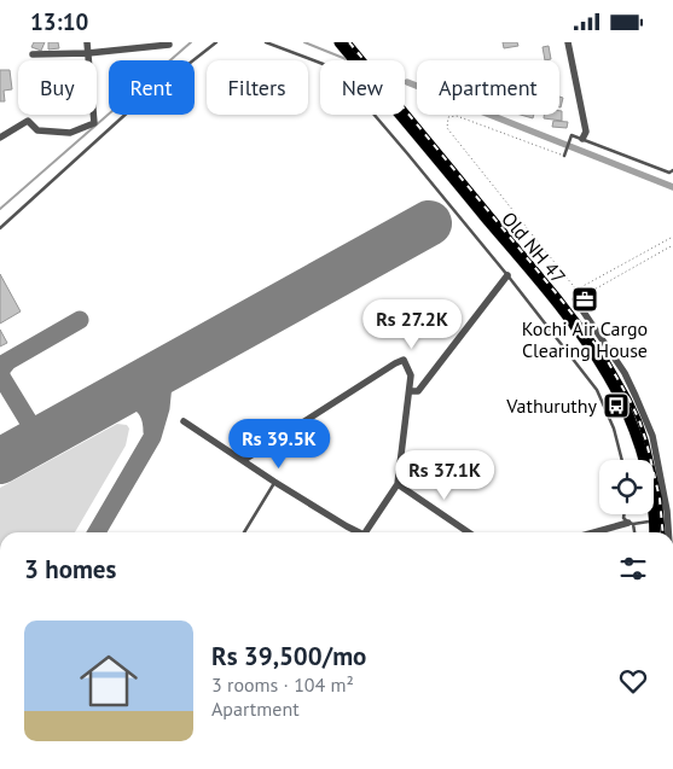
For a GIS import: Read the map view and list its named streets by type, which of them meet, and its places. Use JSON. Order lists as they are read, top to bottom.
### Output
{
  "streets": {
    "main road": ["Old NH 47"]
  },
  "places": {
    "office": ["Kochi Air Cargo Clearing House"],
    "bus stop": ["Vathuruthy"]
  },
  "page": {
    "status": "13:10",
    "chip": [
      "Buy",
      "Rent",
      "Filters",
      "New",
      "Apartment"
    ],
    "price": ["Rs 27.2K", "Rs 39.5K", "Rs 37.1K"],
    "heading": "3 homes",
    "list": [
      {
        "name": "Rs 39,500/mo",
        "note": "3 rooms · 104 m² · Apartment"
      }
    ]
  }
}
